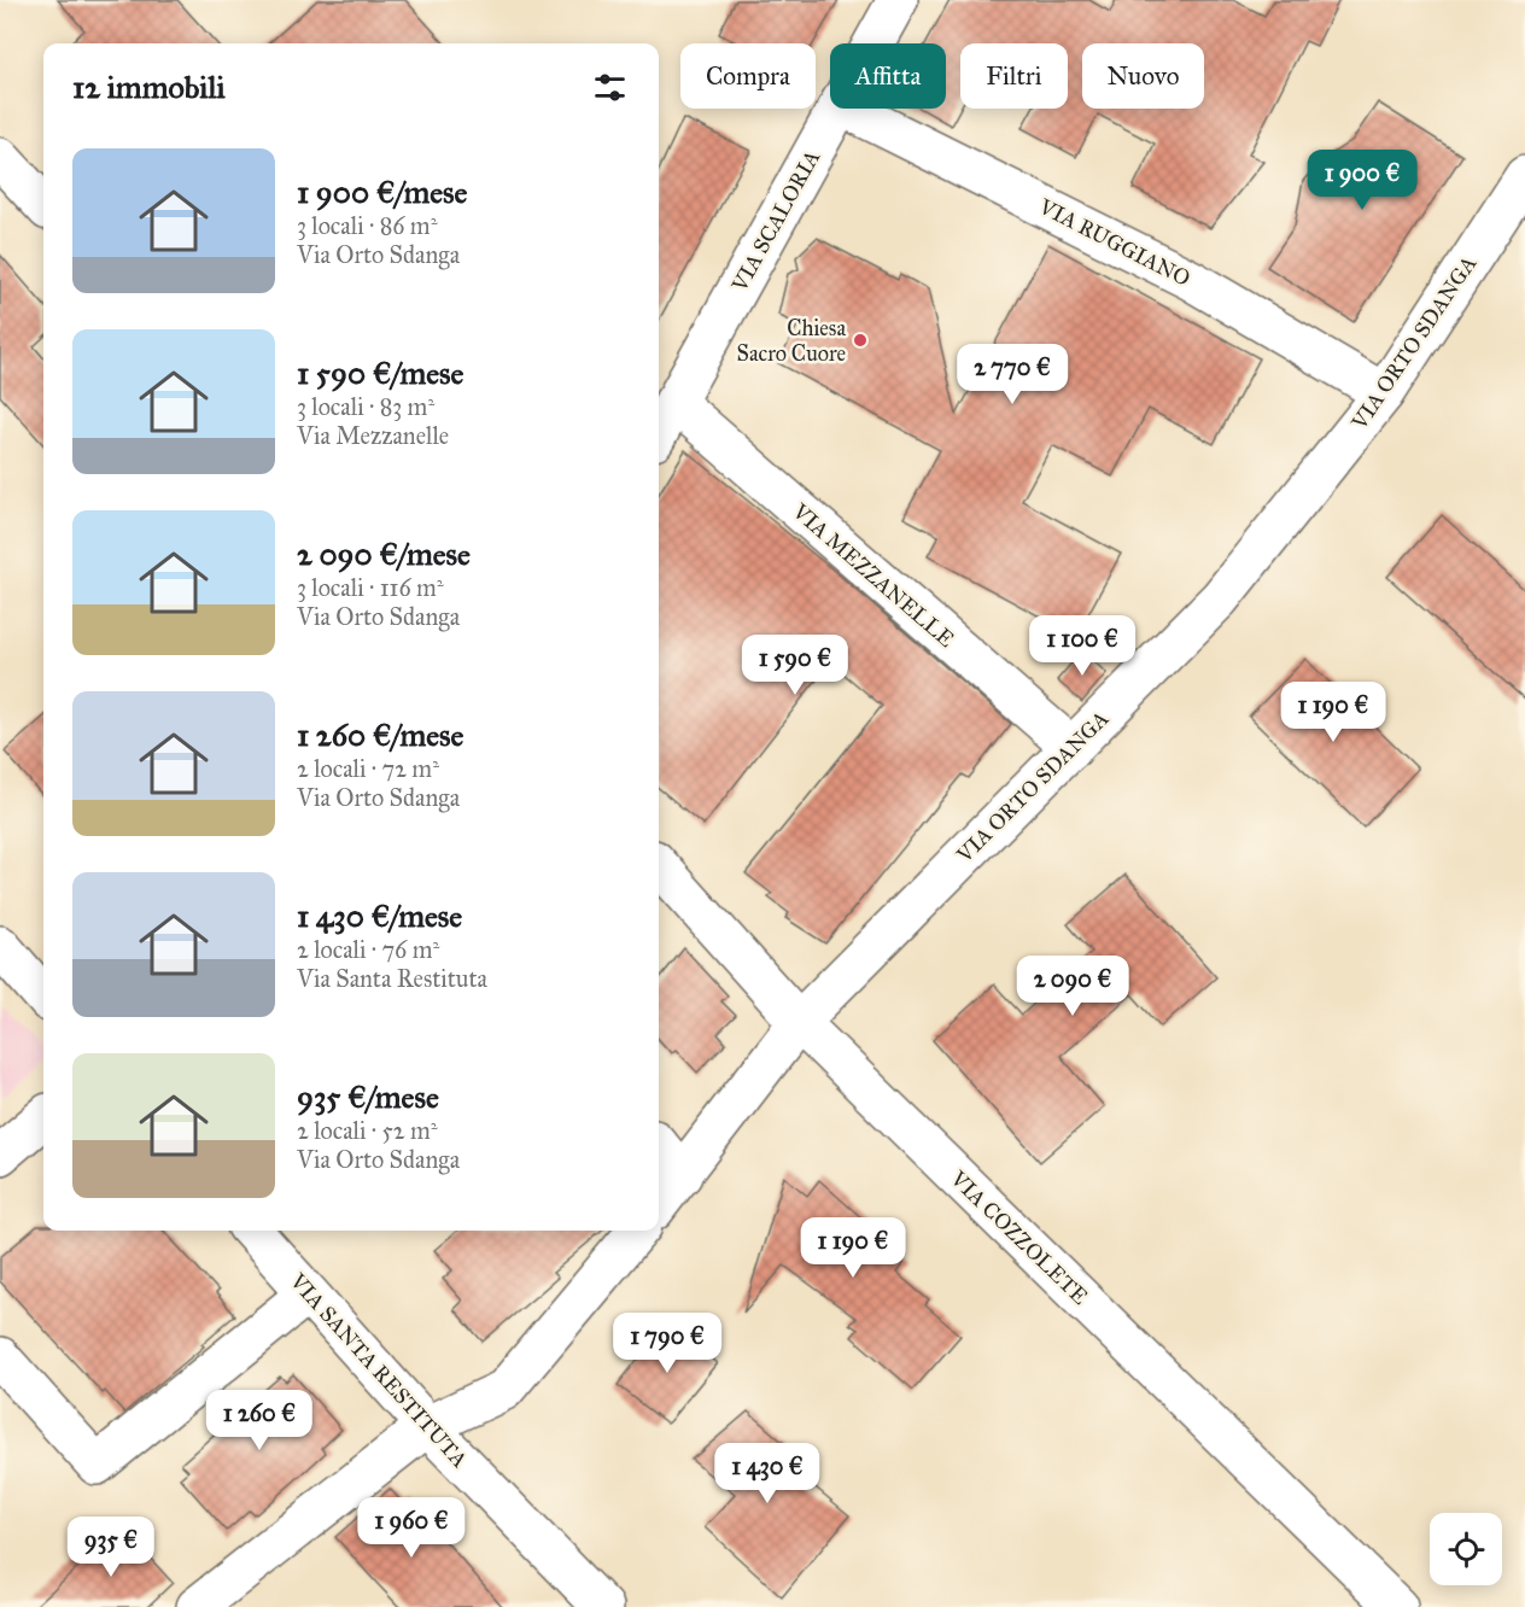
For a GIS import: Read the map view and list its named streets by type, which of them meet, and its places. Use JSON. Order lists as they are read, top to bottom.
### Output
{
  "streets": {
    "street": [
      "VIA SCALORIA",
      "VIA RUGGIANO",
      "VIA ORTO SDANGA",
      "VIA MEZZANELLE",
      "VIA COZZOLETE",
      "VIA SANTA RESTITUTA"
    ]
  },
  "crossings": [
    ["VIA SCALORIA", "VIA MEZZANELLE"],
    ["VIA RUGGIANO", "VIA ORTO SDANGA"],
    ["VIA ORTO SDANGA", "VIA MEZZANELLE"],
    ["VIA ORTO SDANGA", "VIA COZZOLETE"]
  ],
  "places": ["Chiesa Sacro Cuore"],
  "page": {
    "chip": [
      "Compra",
      "Affitta",
      "Filtri",
      "Nuovo"
    ],
    "heading": "12 immobili",
    "list": [
      {
        "name": "1 900 €/mese",
        "note": "3 locali · 86 m² · Via Orto Sdanga"
      },
      {
        "name": "1 590 €/mese",
        "note": "3 locali · 83 m² · Via Mezzanelle"
      },
      {
        "name": "2 090 €/mese",
        "note": "3 locali · 116 m² · Via Orto Sdanga"
      },
      {
        "name": "1 260 €/mese",
        "note": "2 locali · 72 m² · Via Orto Sdanga"
      },
      {
        "name": "1 430 €/mese",
        "note": "2 locali · 76 m² · Via Santa Restituta"
      },
      {
        "name": "935 €/mese",
        "note": "2 locali · 52 m² · Via Orto Sdanga"
      }
    ],
    "price": [
      "1 900 €",
      "2 770 €",
      "1 100 €",
      "1 590 €",
      "1 190 €",
      "2 090 €",
      "1 190 €",
      "1 790 €",
      "1 260 €",
      "1 430 €",
      "1 960 €",
      "935 €"
    ]
  }
}
